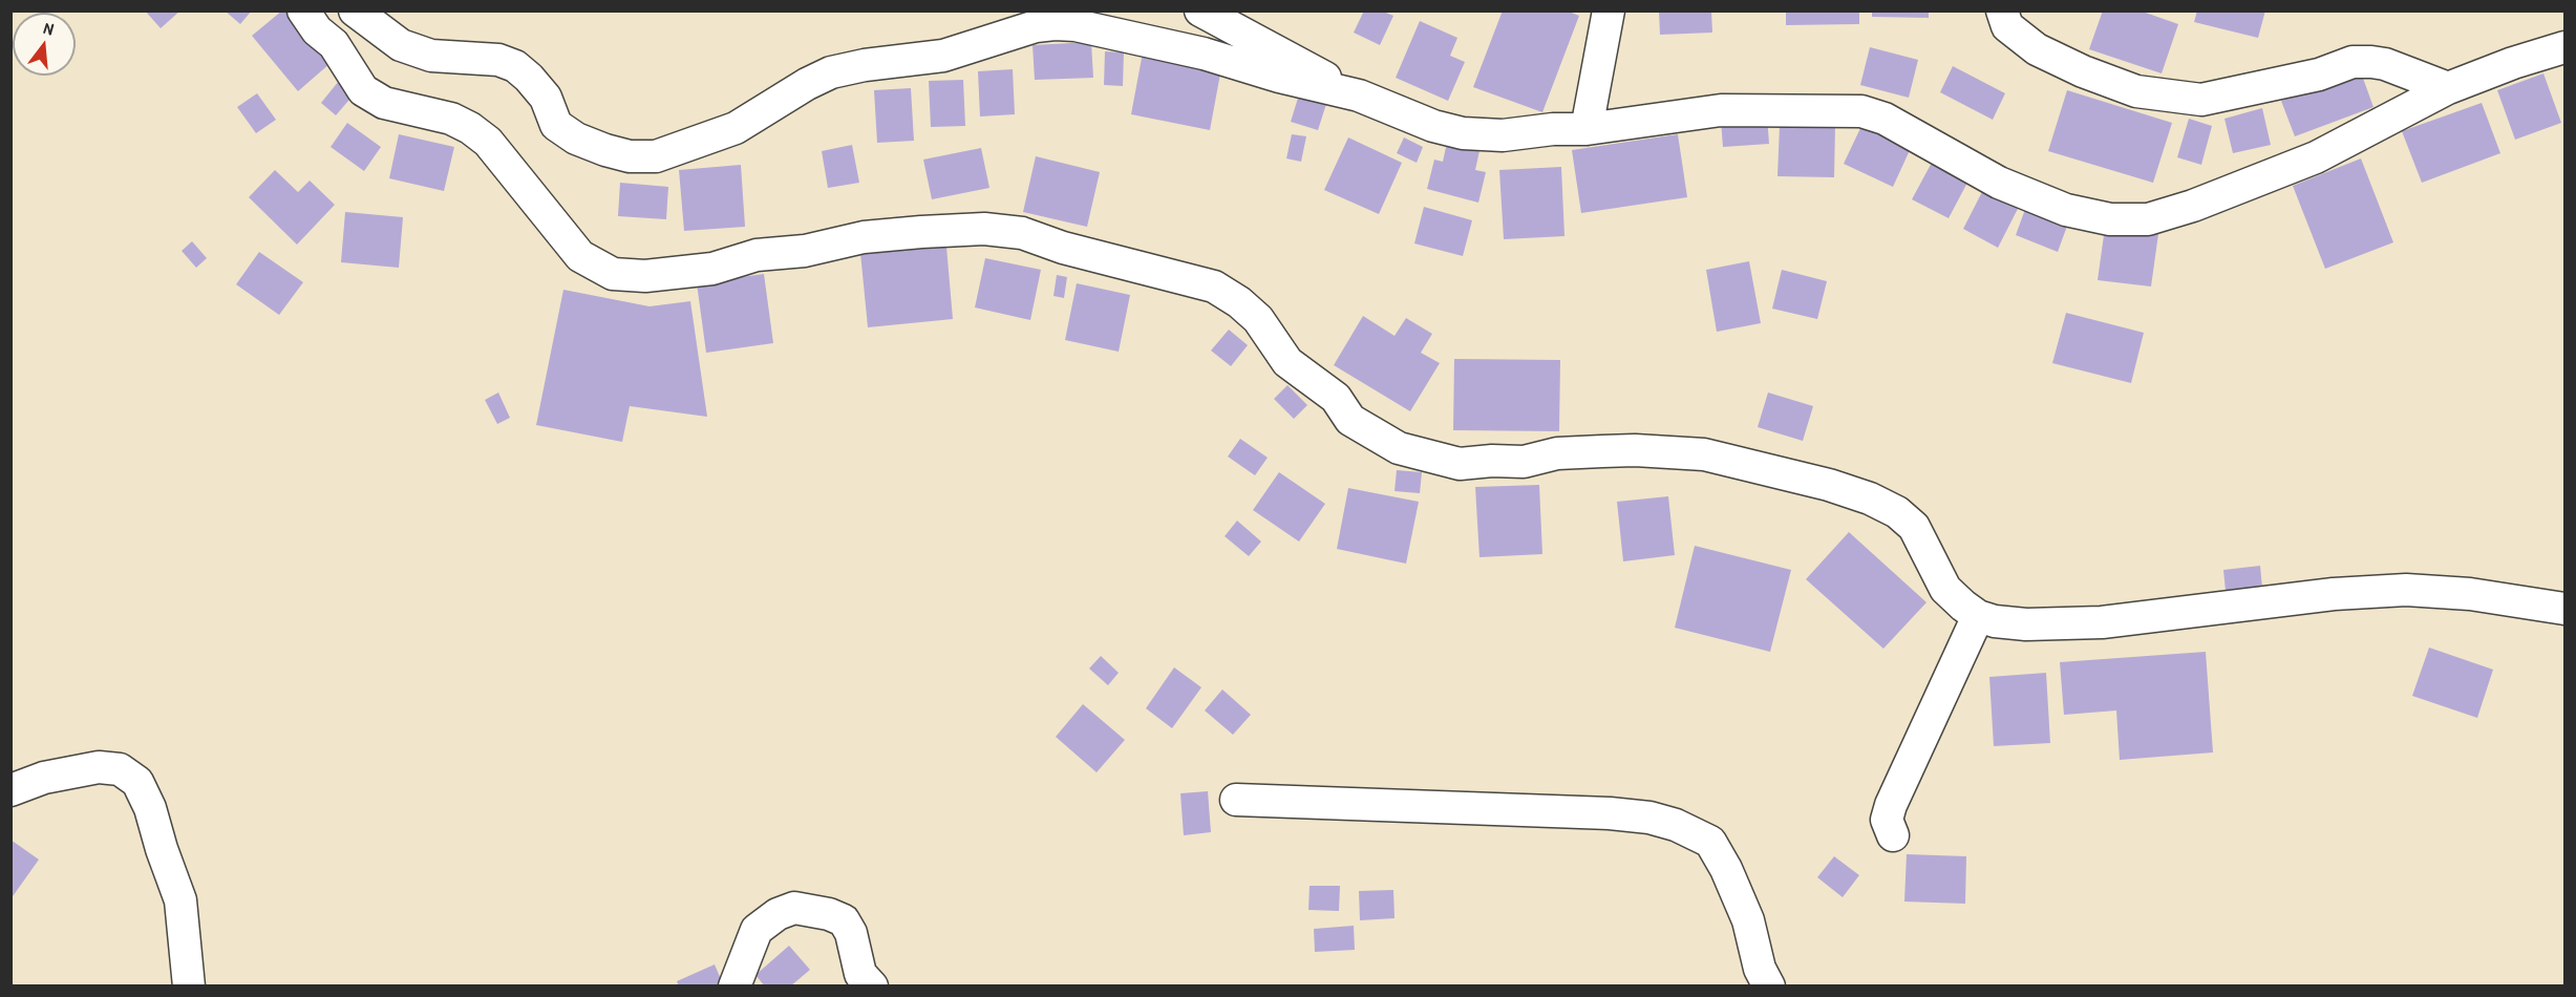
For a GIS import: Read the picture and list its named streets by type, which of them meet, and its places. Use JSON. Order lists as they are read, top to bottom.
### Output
{
  "north": "top"
}
